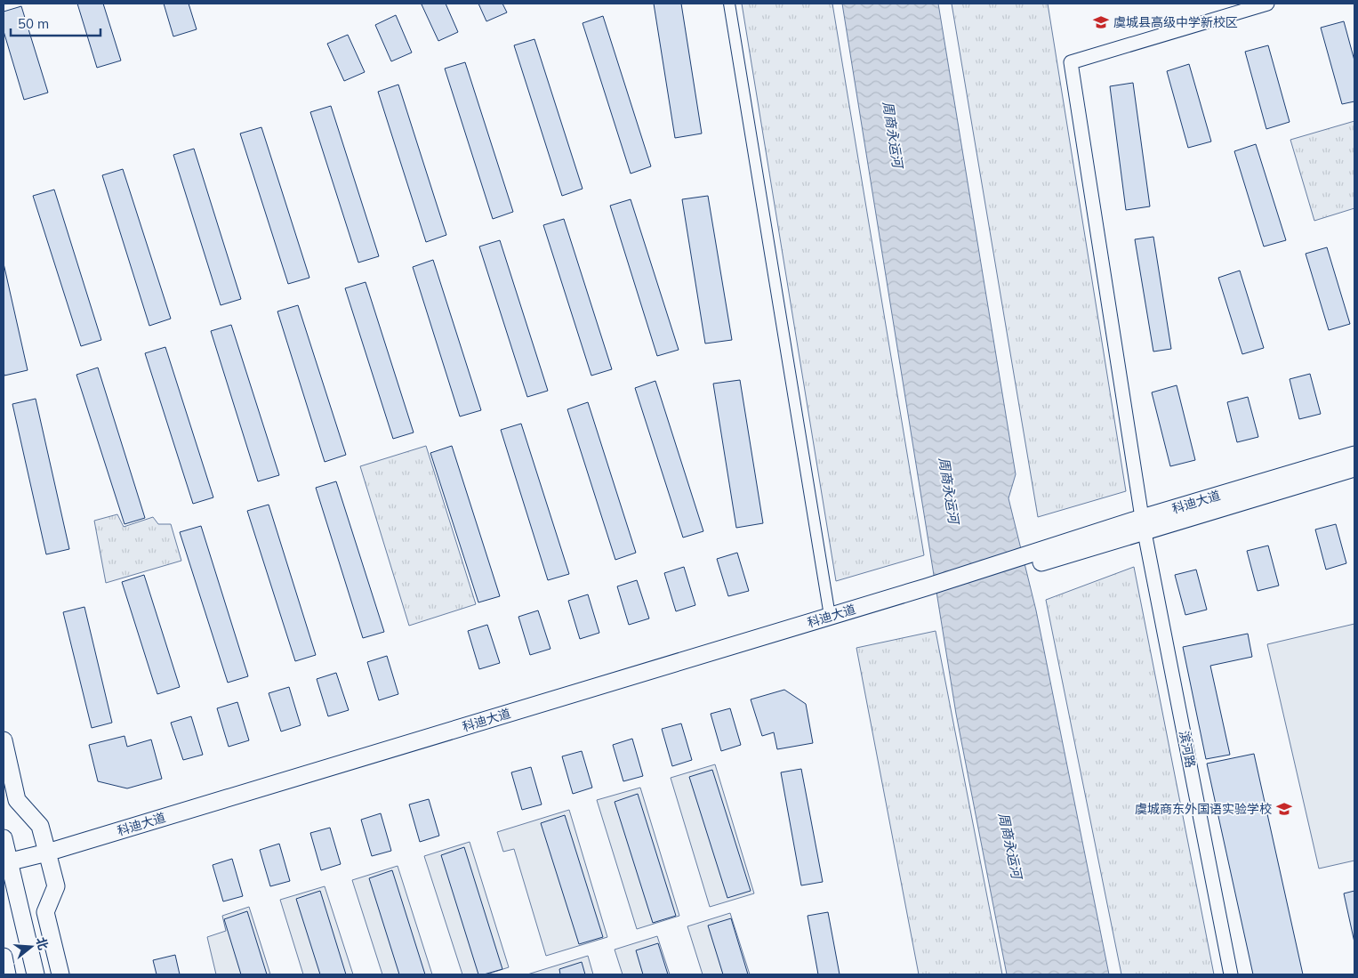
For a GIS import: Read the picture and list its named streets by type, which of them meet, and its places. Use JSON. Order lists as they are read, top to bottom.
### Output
{
  "streets": {
    "main road": ["科迪大道"],
    "street": ["滨河路"]
  },
  "crossings": [
    ["科迪大道", "滨河路"]
  ],
  "water": ["周商永运河"],
  "places": {
    "school or university": ["虞城县高级中学新校区", "虞城商东外国语实验学校"]
  },
  "scale_bar": "50 m",
  "north": "right"
}
